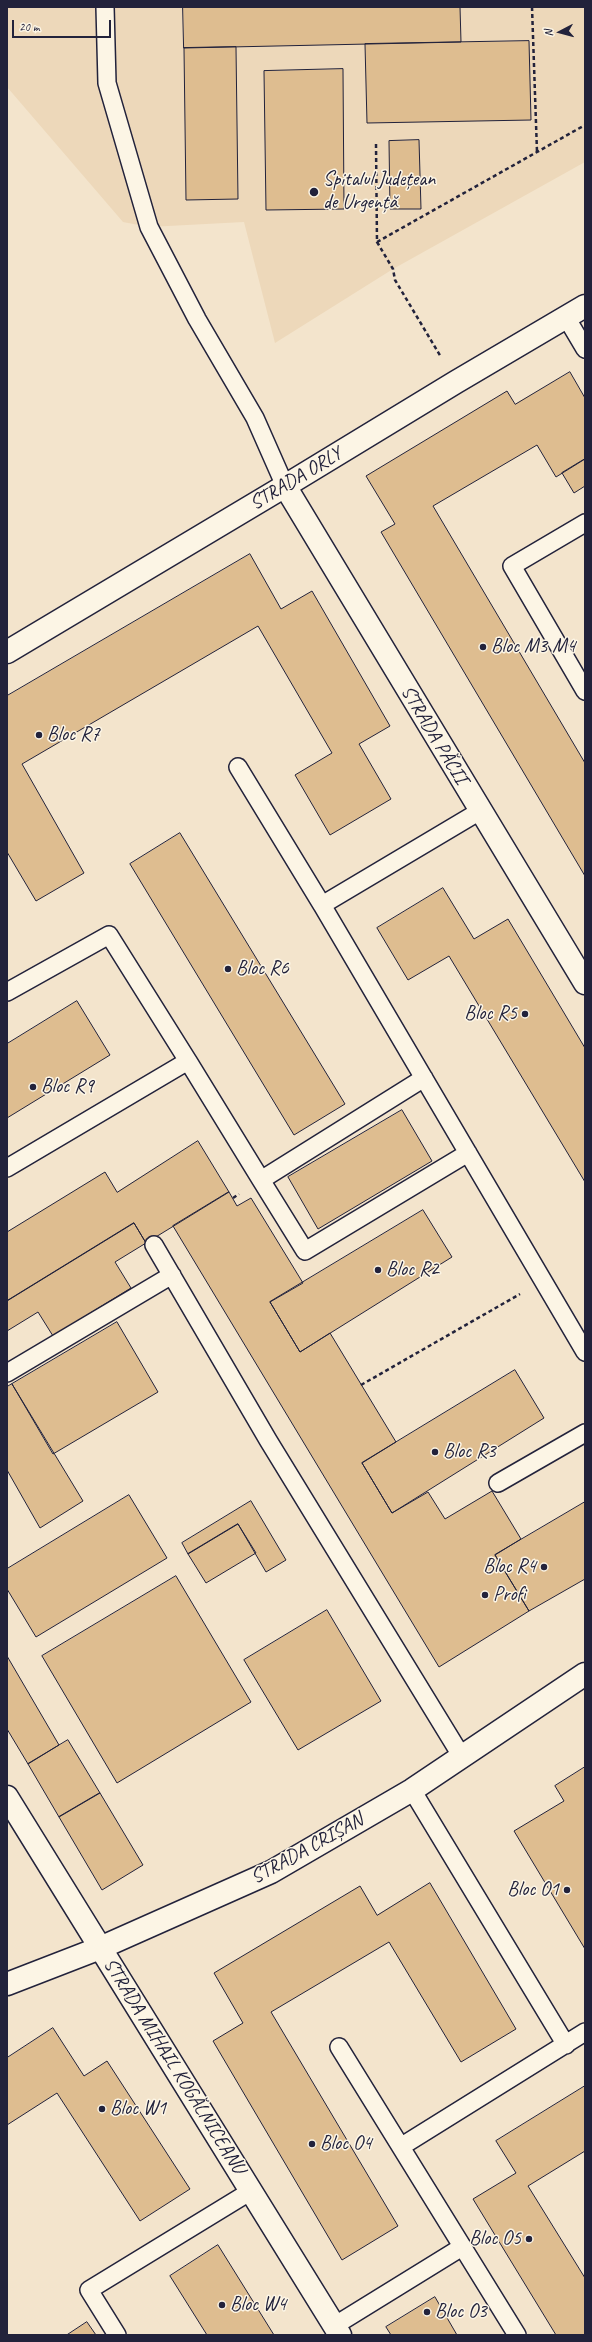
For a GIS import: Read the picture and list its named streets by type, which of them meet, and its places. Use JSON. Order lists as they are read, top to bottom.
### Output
{
  "streets": {
    "street": [
      "STRADA ORLY",
      "STRADA PĂCII",
      "STRADA CRIȘAN",
      "STRADA MIHAIL KOGĂLNICEANU"
    ]
  },
  "crossings": [
    ["STRADA ORLY", "STRADA PĂCII"],
    ["STRADA CRIȘAN", "STRADA MIHAIL KOGĂLNICEANU"]
  ],
  "places": [
    "Spitalul Județean de Urgență",
    "Bloc M3 M4",
    "Bloc R7",
    "Bloc R6",
    "Bloc R5",
    "Bloc R9",
    "Bloc R2",
    "Bloc R3",
    "Bloc R4",
    "Profi",
    "Bloc O1",
    "Bloc W1",
    "Bloc O4",
    "Bloc O5",
    "Bloc W4",
    "Bloc O3"
  ],
  "scale_bar": "20 m",
  "north": "left"
}
